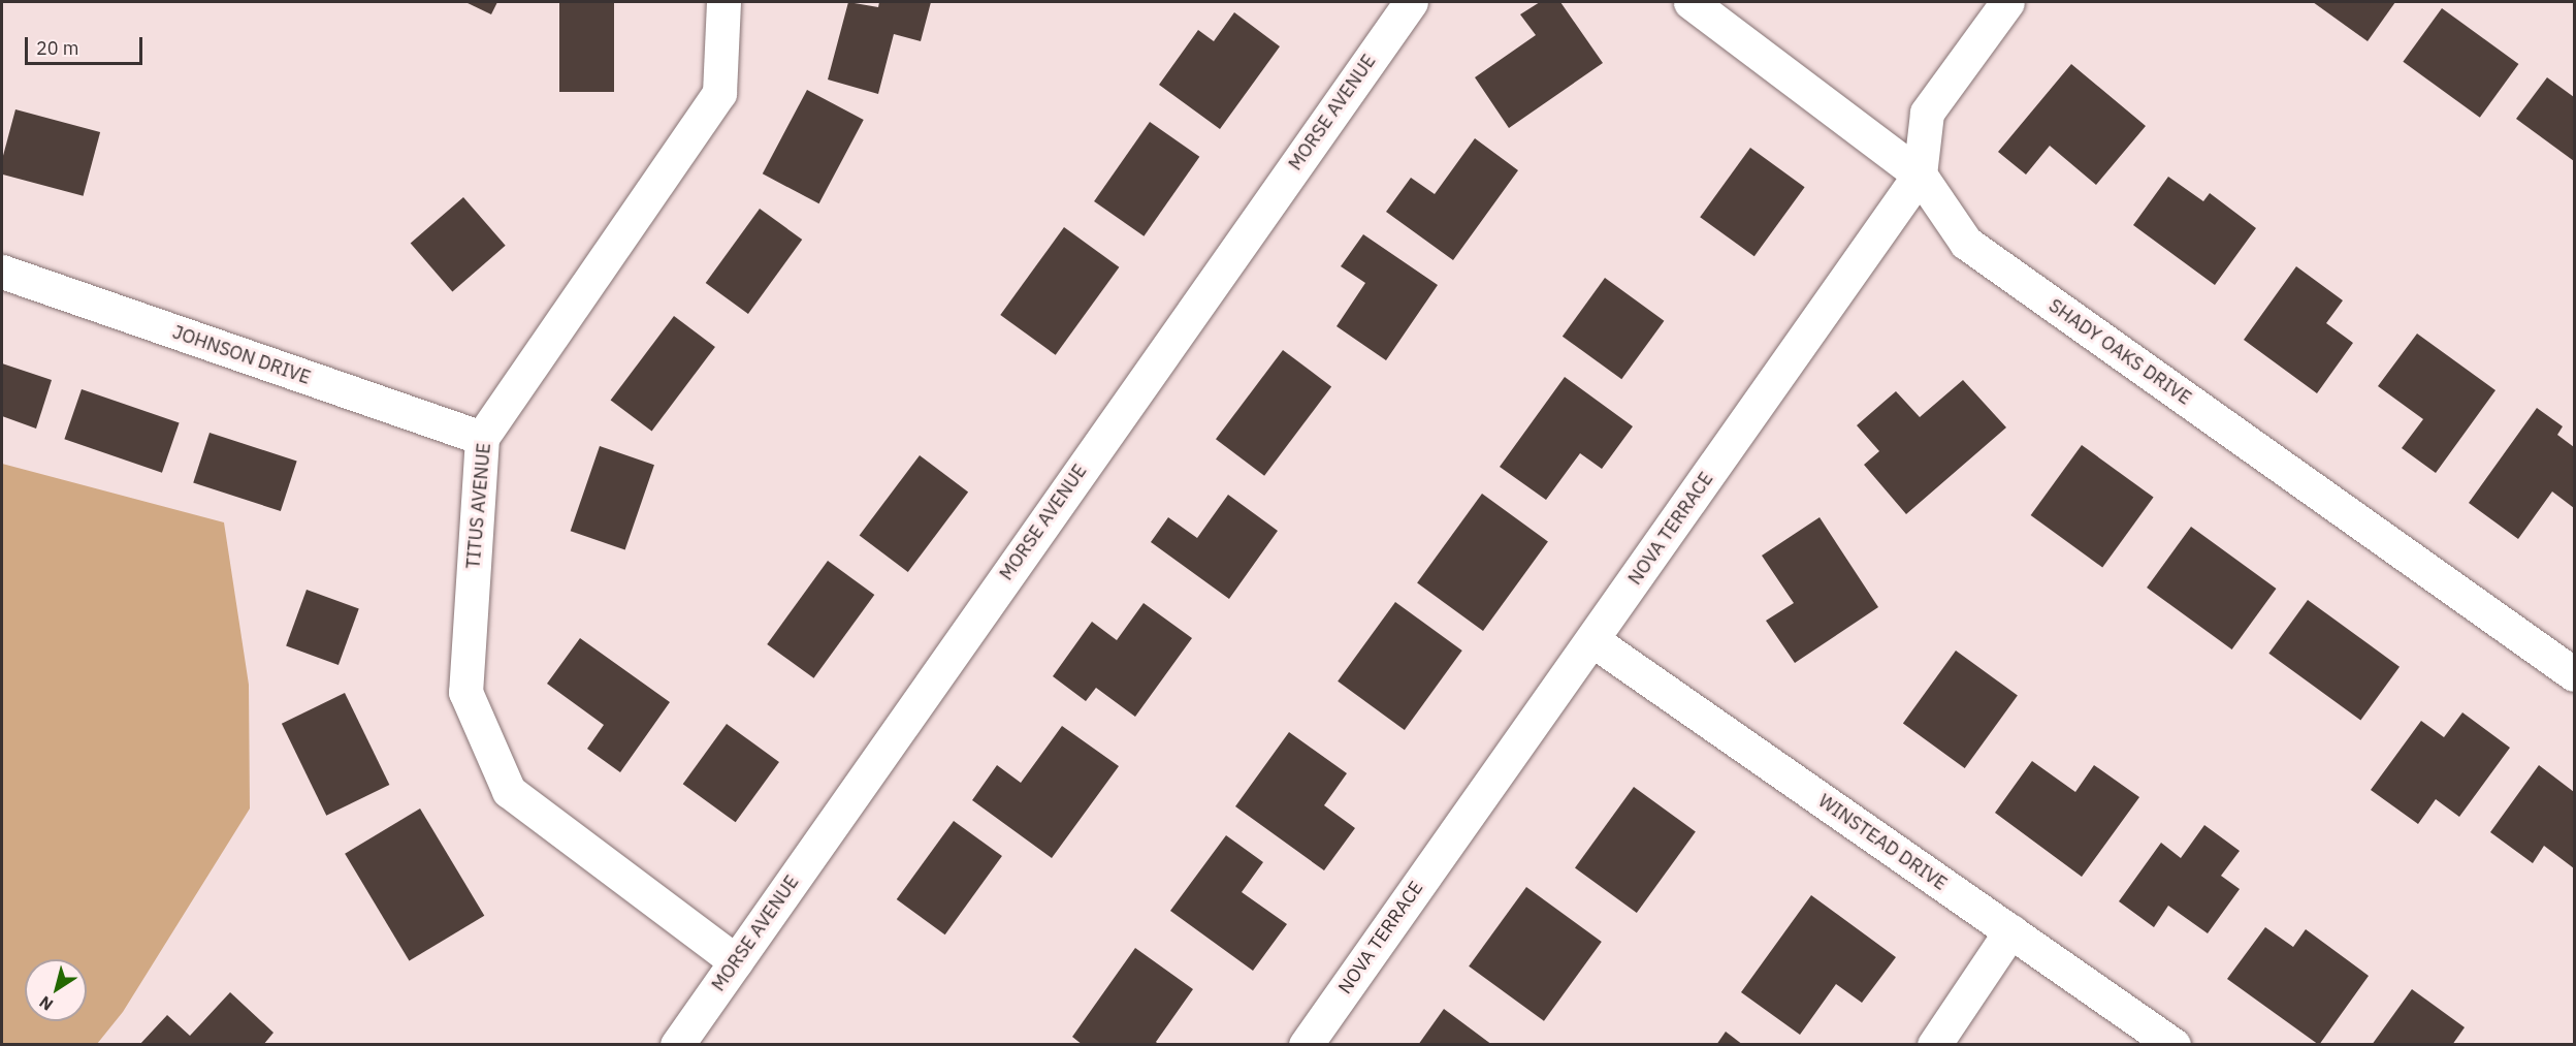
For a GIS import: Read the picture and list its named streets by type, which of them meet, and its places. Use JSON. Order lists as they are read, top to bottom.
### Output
{
  "streets": {
    "street": [
      "MORSE AVENUE",
      "SHADY OAKS DRIVE",
      "JOHNSON DRIVE",
      "TITUS AVENUE",
      "NOVA TERRACE",
      "WINSTEAD DRIVE"
    ]
  },
  "crossings": [
    ["MORSE AVENUE", "TITUS AVENUE"],
    ["SHADY OAKS DRIVE", "NOVA TERRACE"],
    ["JOHNSON DRIVE", "TITUS AVENUE"],
    ["NOVA TERRACE", "WINSTEAD DRIVE"]
  ],
  "scale_bar": "20 m",
  "north": "bottom left"
}
